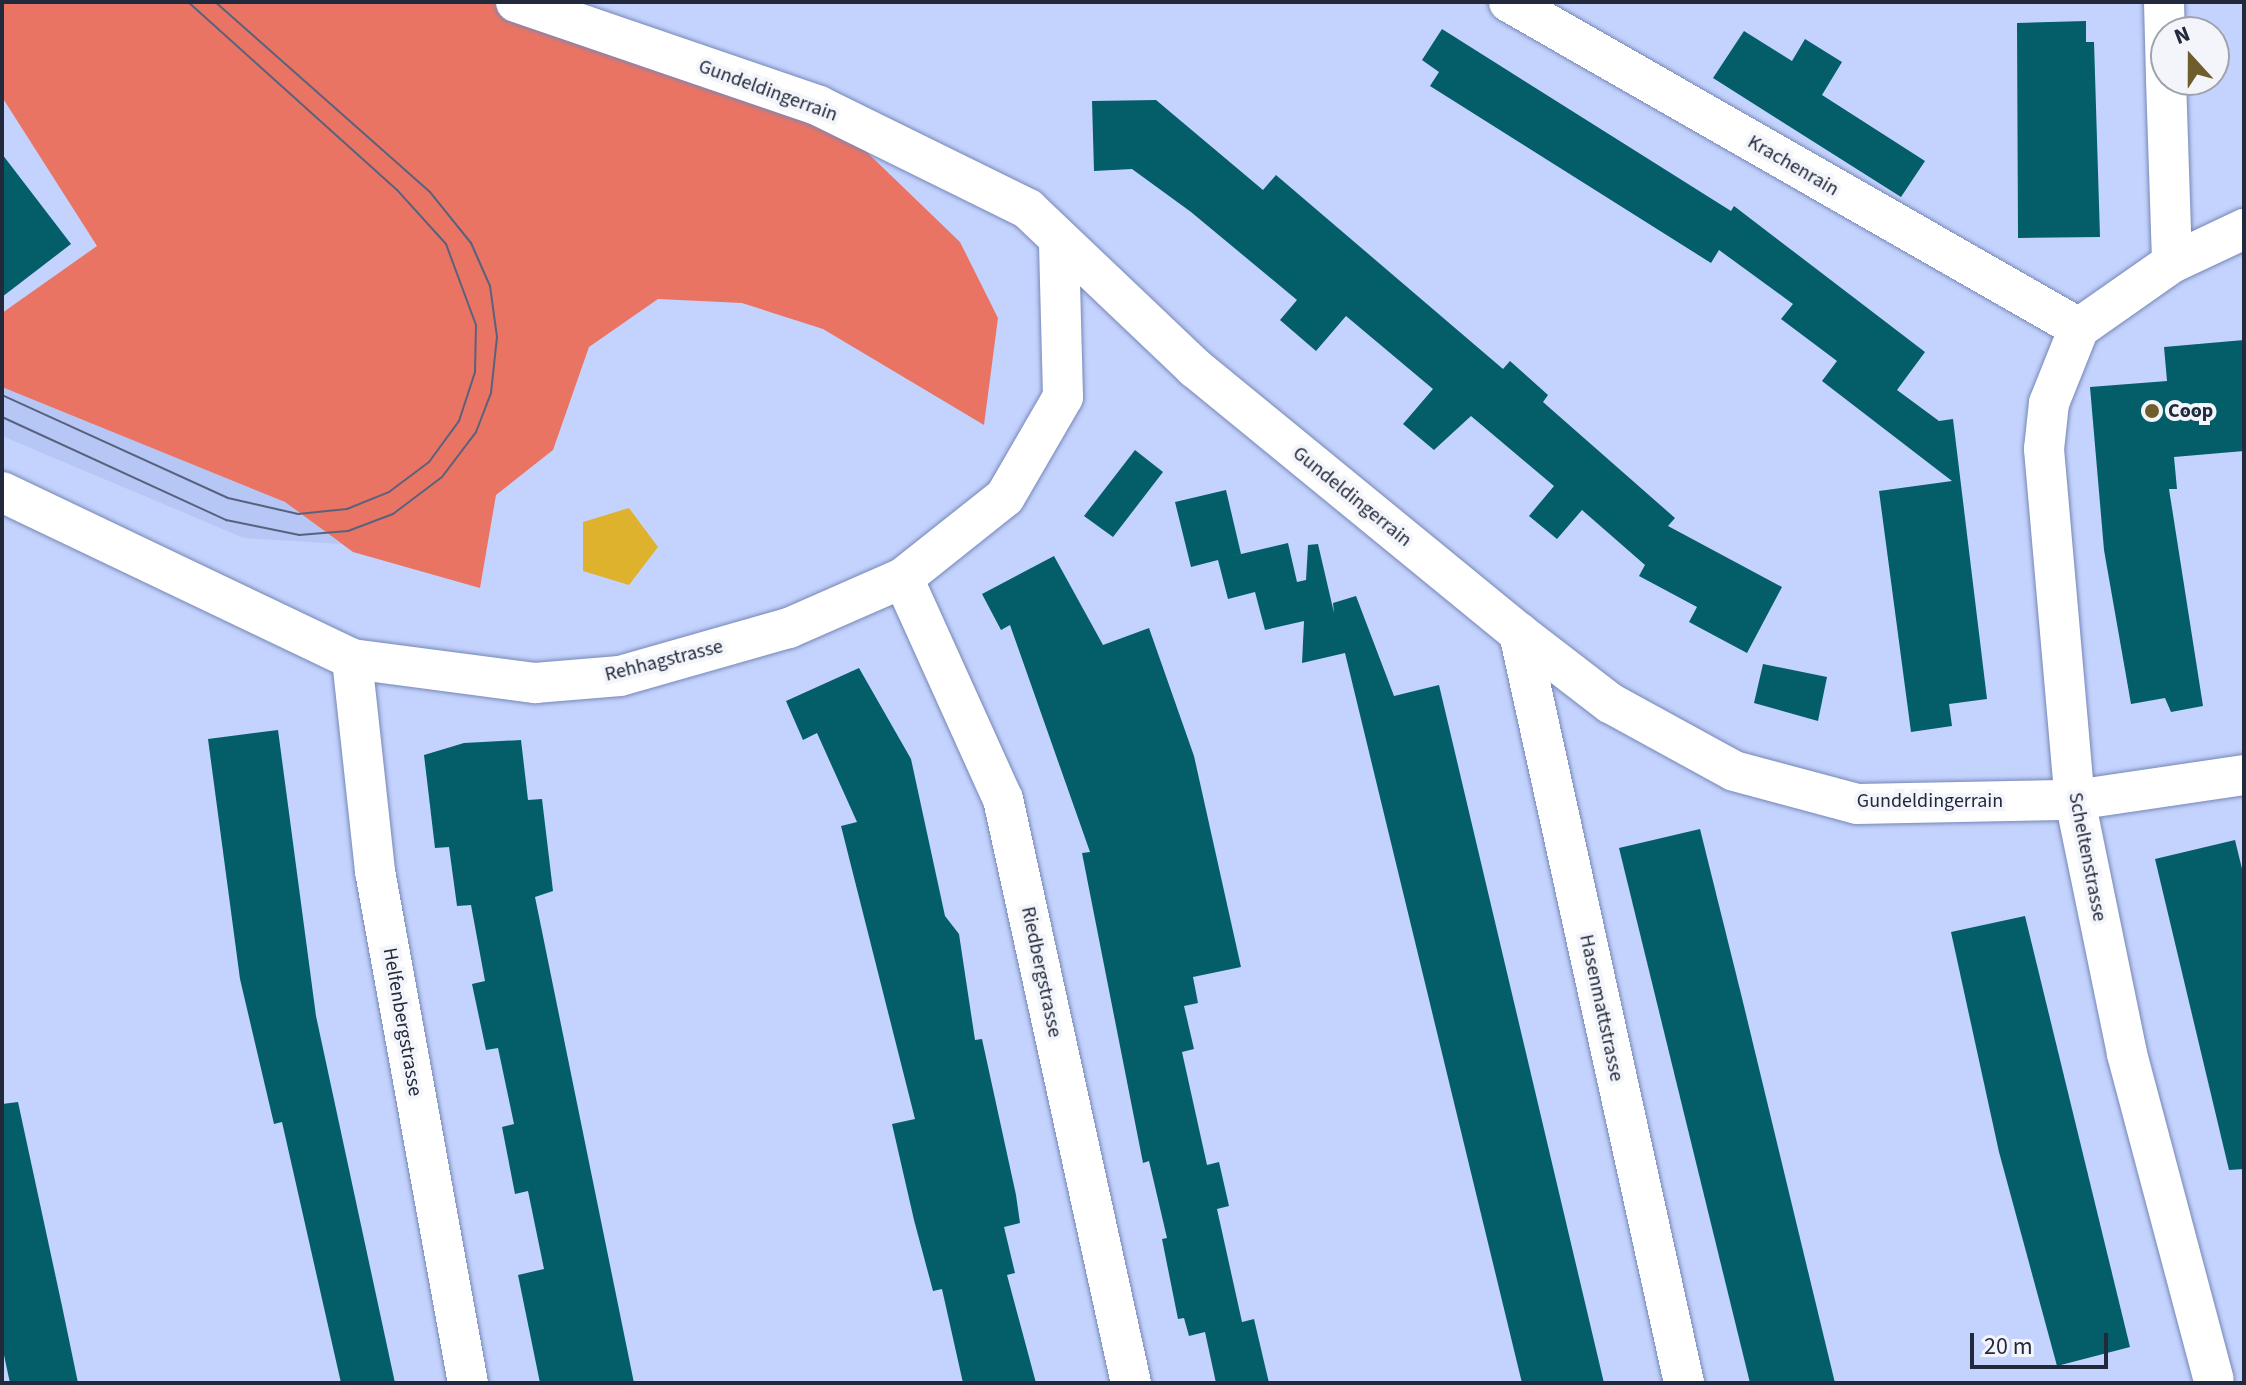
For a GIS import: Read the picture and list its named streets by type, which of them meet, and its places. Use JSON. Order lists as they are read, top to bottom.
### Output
{
  "streets": {
    "street": [
      "Gundeldingerrain",
      "Krachenrain",
      "Rehhagstrasse",
      "Scheltenstrasse",
      "Riedbergstrasse",
      "Hasenmattstrasse",
      "Helfenbergstrasse"
    ]
  },
  "crossings": [
    ["Gundeldingerrain", "Rehhagstrasse"],
    ["Gundeldingerrain", "Scheltenstrasse"],
    ["Gundeldingerrain", "Hasenmattstrasse"],
    ["Krachenrain", "Scheltenstrasse"],
    ["Rehhagstrasse", "Riedbergstrasse"],
    ["Rehhagstrasse", "Helfenbergstrasse"]
  ],
  "places": ["Coop"],
  "scale_bar": "20 m",
  "north": "top"
}
